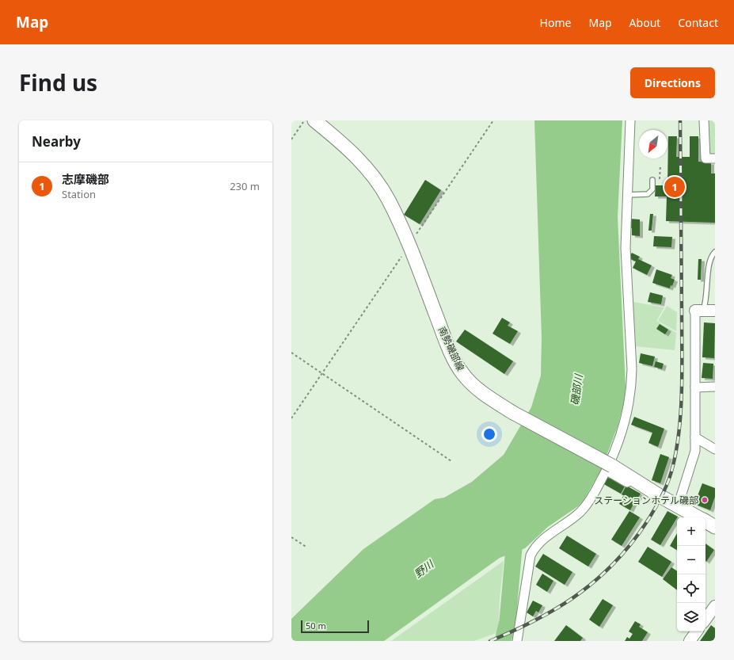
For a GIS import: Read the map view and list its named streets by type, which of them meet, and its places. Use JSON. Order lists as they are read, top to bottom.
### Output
{
  "streets": {
    "main road": ["南勢磯部線"]
  },
  "water": ["磯部川", "野川"],
  "places": ["ステーションホテル磯部"],
  "scale_bar": "50 m",
  "north": "bottom left",
  "page": {
    "header": "Map",
    "nav": [
      "Home",
      "Map",
      "About",
      "Contact"
    ],
    "title": "Find us",
    "buttons": "Directions",
    "heading": "Nearby",
    "list": [
      {
        "mark": "1",
        "name": "志摩磯部",
        "note": "Station",
        "value": "230 m"
      }
    ],
    "pins": "1",
    "map_buttons": ["+", "−"],
    "scale": "50 m"
  }
}
